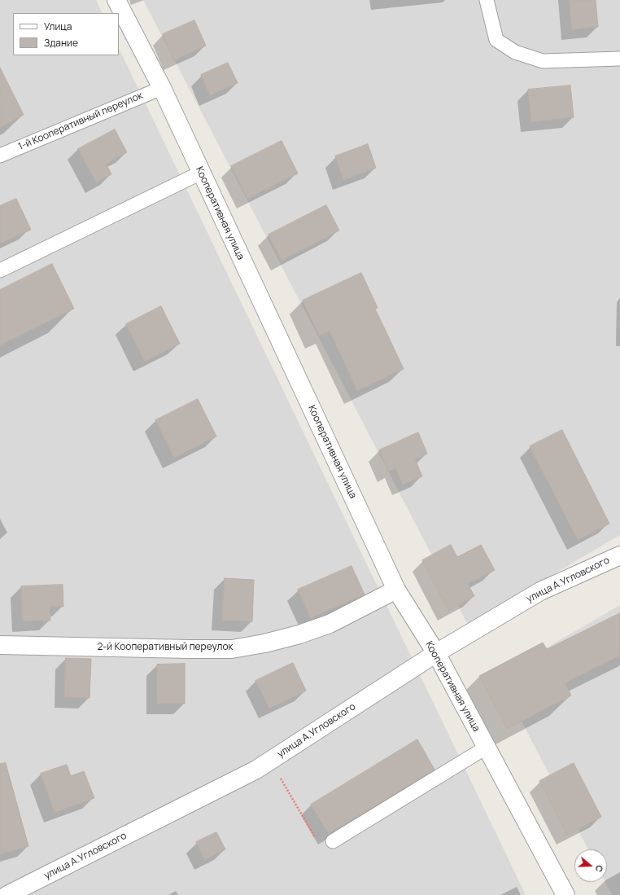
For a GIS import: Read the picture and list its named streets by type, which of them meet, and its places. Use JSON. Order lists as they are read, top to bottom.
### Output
{
  "streets": {
    "street": ["Кооперативная улица", "улица А.Угловского", "2-й Кооперативный переулок"],
    "lane": ["1-й Кооперативный переулок"]
  },
  "crossings": [
    ["1-й Кооперативный переулок", "Кооперативная улица"],
    ["Кооперативная улица", "улица А.Угловского"],
    ["Кооперативная улица", "2-й Кооперативный переулок"]
  ],
  "legend": ["Улица", "Здание"],
  "north": "right"
}
